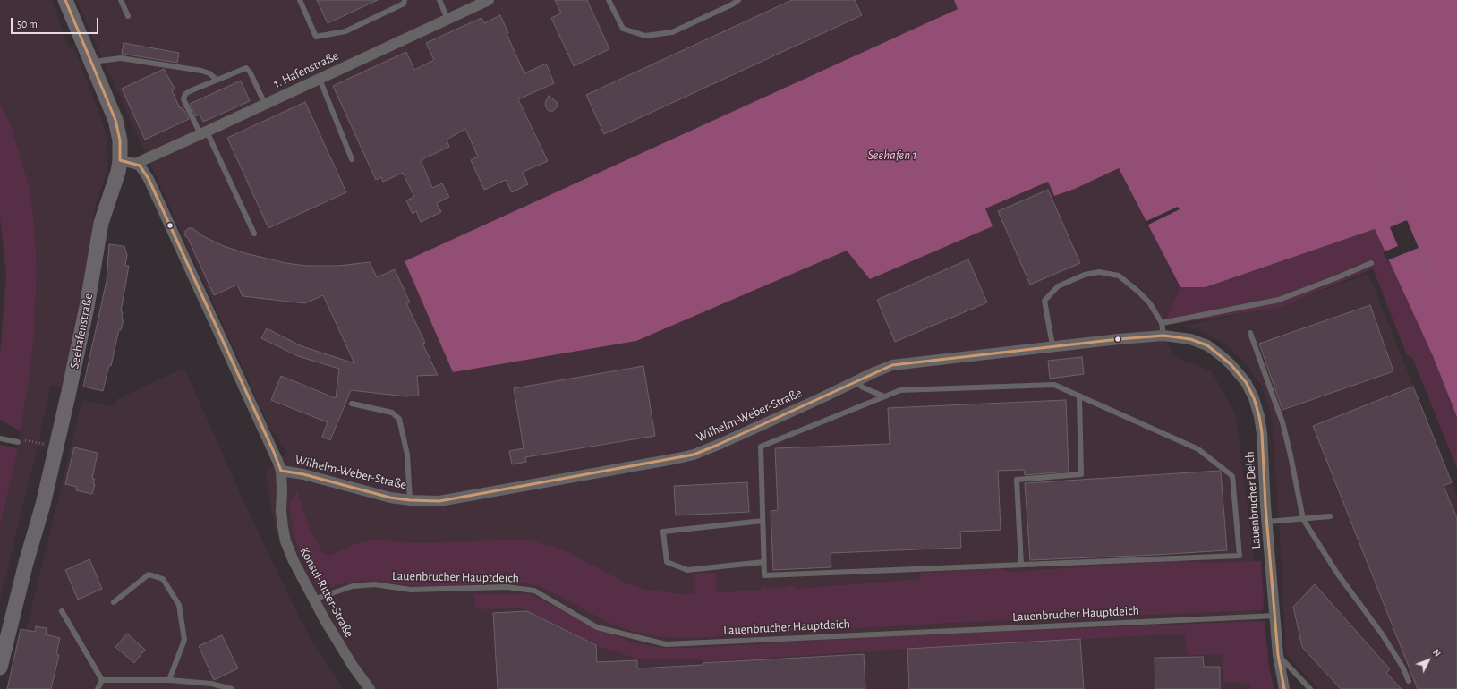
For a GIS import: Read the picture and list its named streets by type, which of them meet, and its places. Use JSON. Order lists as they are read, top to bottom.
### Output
{
  "streets": {
    "main road": ["Seehafenstraße"],
    "street": [
      "1. Hafenstraße",
      "Wilhelm-Weber-Straße",
      "Lauenbrucher Deich",
      "Konsul-Ritter-Straße"
    ],
    "lane": ["Lauenbrucher Hauptdeich"]
  },
  "crossings": [
    ["1. Hafenstraße", "Konsul-Ritter-Straße"],
    ["Wilhelm-Weber-Straße", "Lauenbrucher Deich"],
    ["Wilhelm-Weber-Straße", "Konsul-Ritter-Straße"],
    ["Lauenbrucher Deich", "Lauenbrucher Hauptdeich"],
    ["Lauenbrucher Hauptdeich", "Konsul-Ritter-Straße"]
  ],
  "water": ["Seehafen 1"],
  "scale_bar": "50 m",
  "north": "top right"
}
